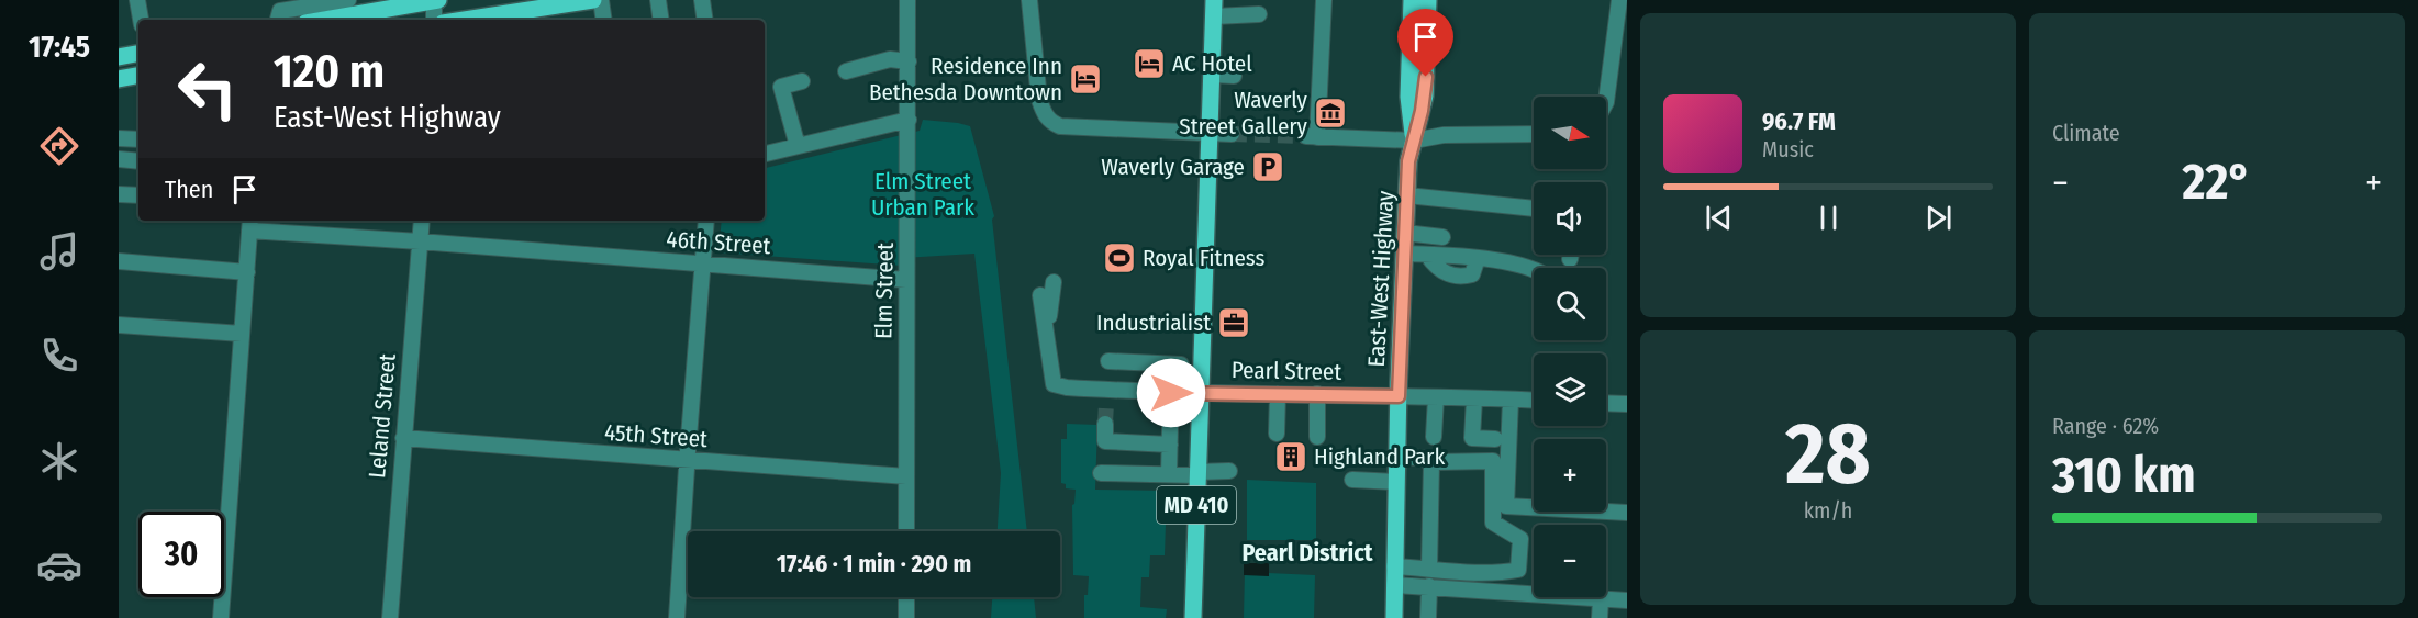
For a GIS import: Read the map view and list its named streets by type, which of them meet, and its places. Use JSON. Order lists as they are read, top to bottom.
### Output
{
  "streets": {
    "main road": ["East-West Highway", "MD 410"],
    "street": [
      "46th Street",
      "Elm Street",
      "Pearl Street",
      "Leland Street",
      "45th Street"
    ]
  },
  "crossings": [
    ["46th Street", "Elm Street"],
    ["46th Street", "Leland Street"],
    ["East-West Highway", "Pearl Street"],
    ["Elm Street", "45th Street"],
    ["Pearl Street", "MD 410"],
    ["Leland Street", "45th Street"]
  ],
  "districts": ["Pearl District"],
  "parks": ["Elm Street Urban Park"],
  "places": {
    "hotel": ["AC Hotel", "Residence Inn Bethesda Downtown"],
    "museum": ["Waverly Street Gallery"],
    "parking": ["Waverly Garage"],
    "sports": ["Royal Fitness"],
    "office": ["Industrialist"],
    "building": ["Highland Park"]
  },
  "north": "right",
  "page": {
    "tabs": "17:45",
    "tile": [
      "Climate",
      ["28", "km/h"],
      ["Range · 62%", "310 km"]
    ],
    "turn": ["120 m", "East-West Highway"],
    "song": ["96.7 FM", "Music"],
    "map_buttons": ["+", "−"],
    "heat": ["−", "22°", "+"],
    "then": "Then",
    "limit": "30",
    "trip": "17:46 · 1 min · 290 m"
  }
}
